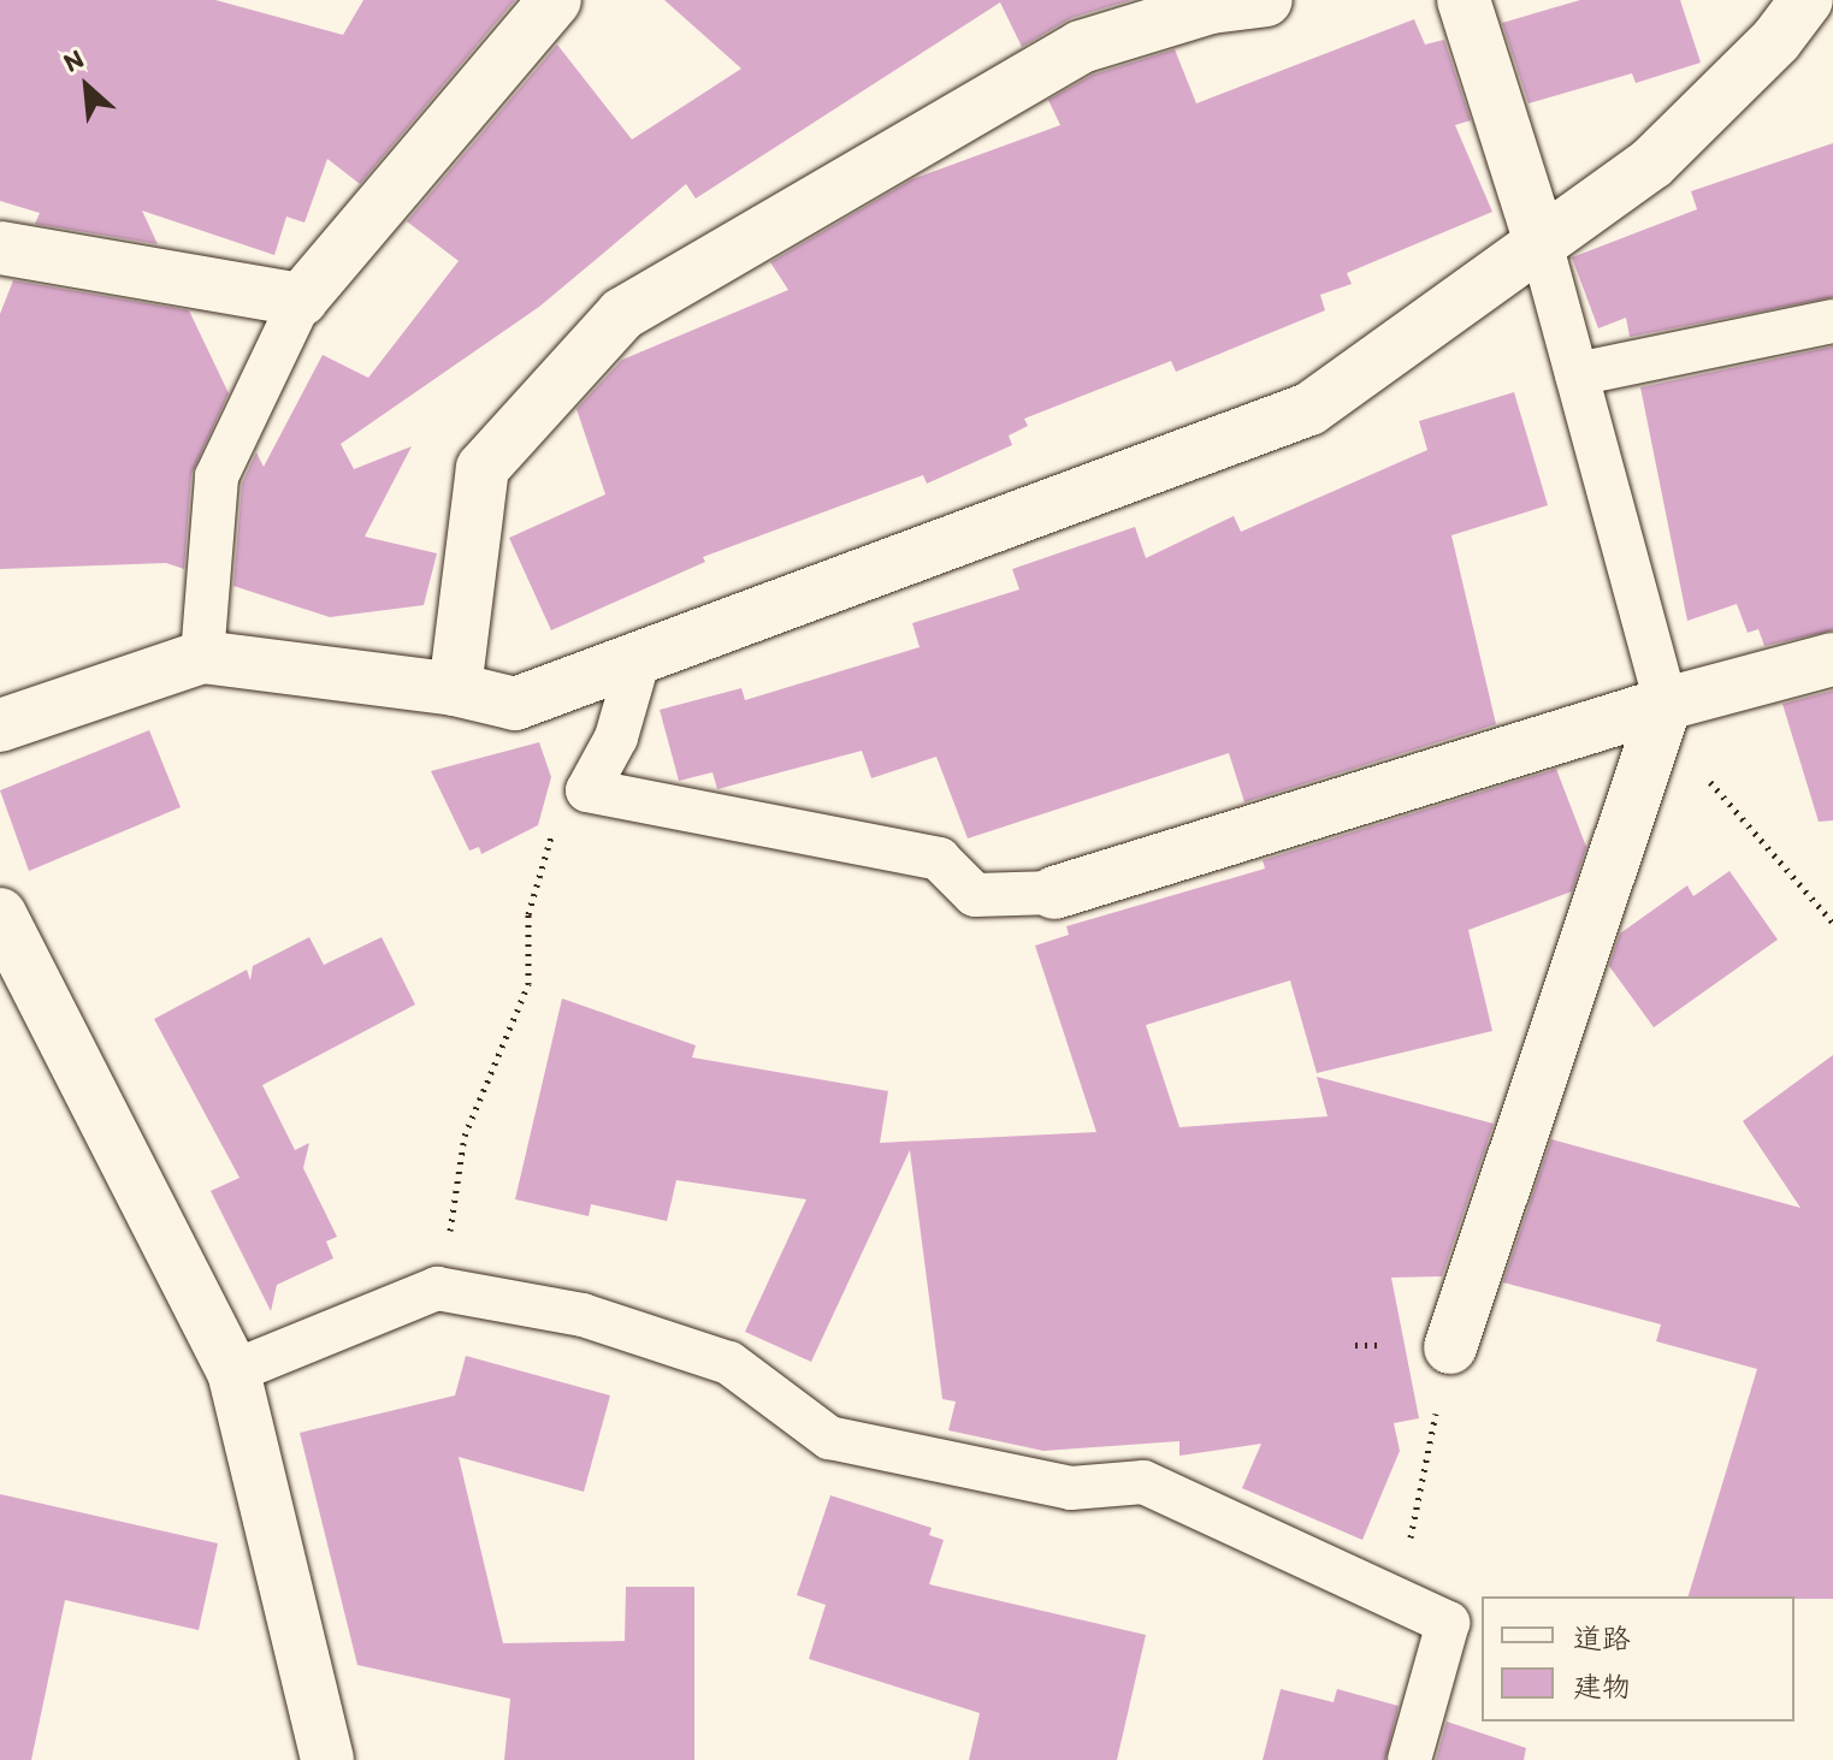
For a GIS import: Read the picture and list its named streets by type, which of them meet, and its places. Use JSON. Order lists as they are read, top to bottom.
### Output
{
  "legend": ["道路", "建物"],
  "north": "top left"
}
